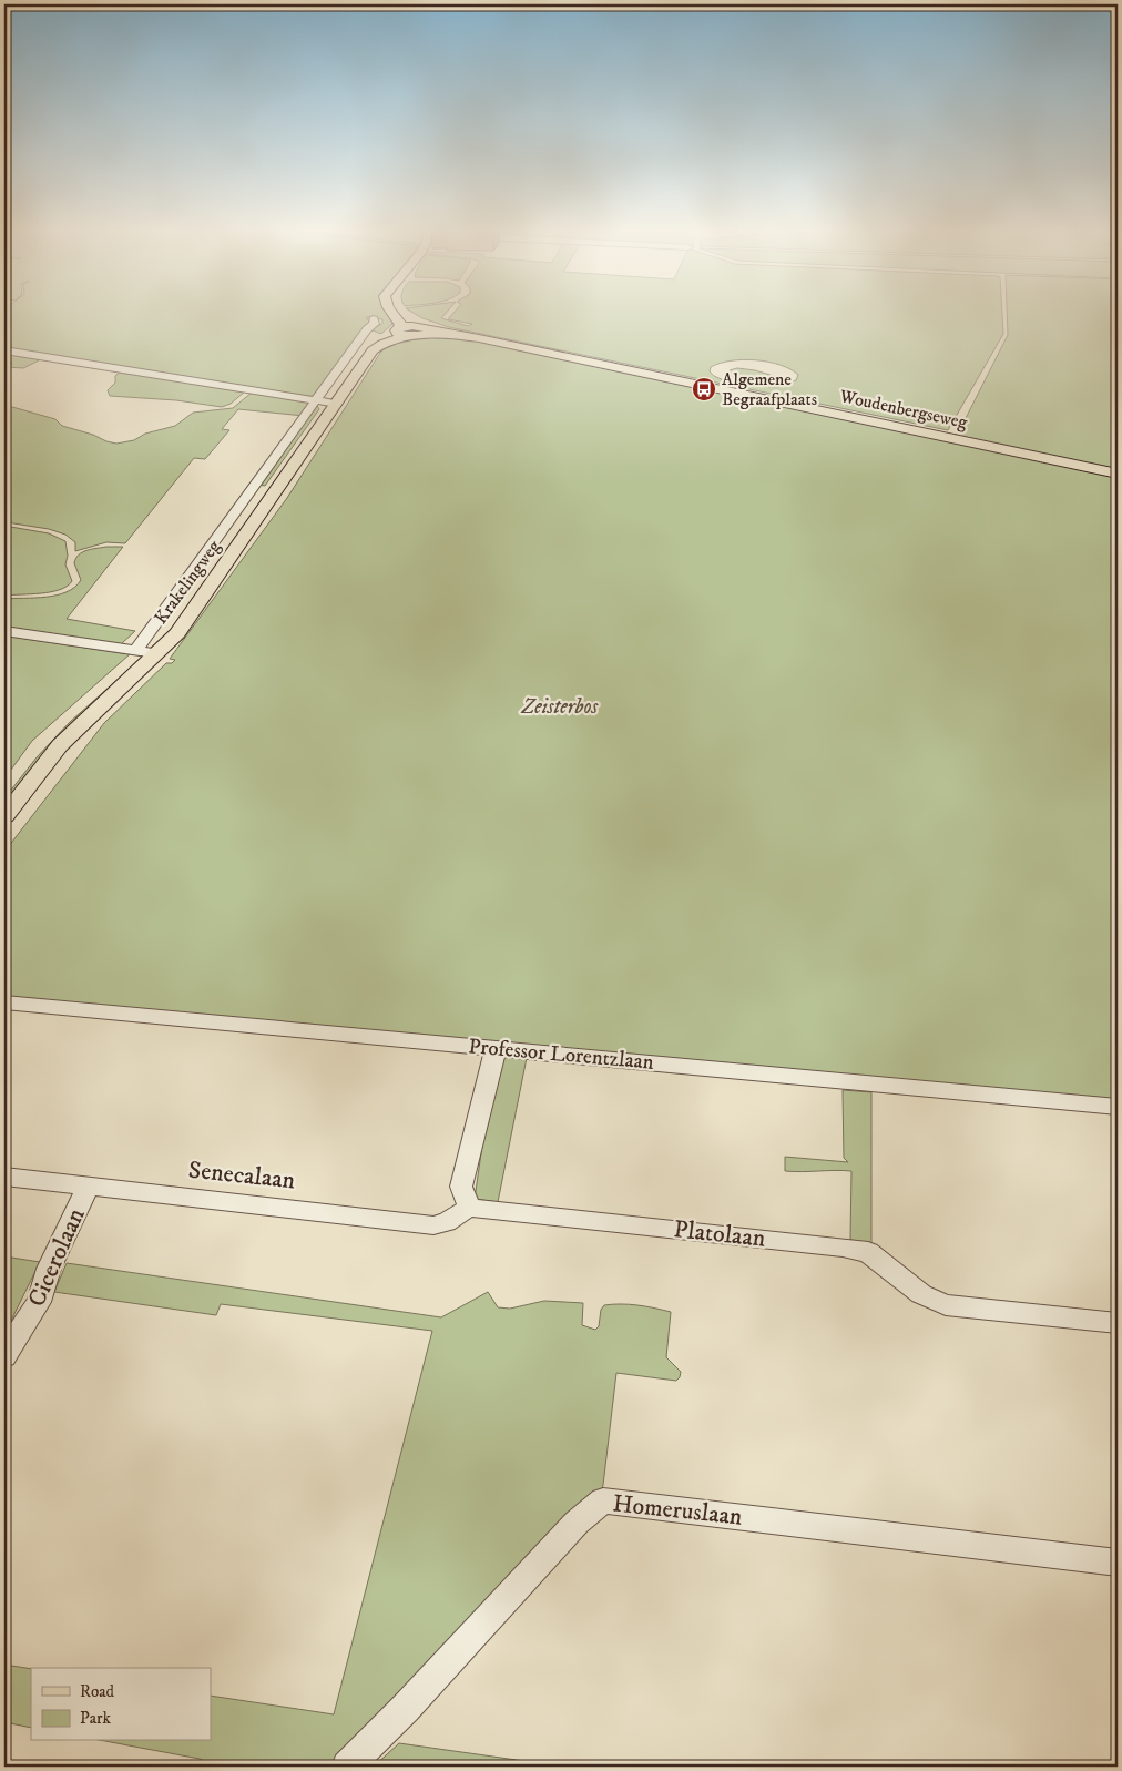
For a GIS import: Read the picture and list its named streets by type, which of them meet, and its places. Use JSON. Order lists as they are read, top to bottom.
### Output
{
  "streets": {
    "main road": ["Woudenbergseweg", "Krakelingweg"],
    "street": [
      "Professor Lorentzlaan",
      "Senecalaan",
      "Platolaan",
      "Cicerolaan",
      "Homeruslaan"
    ]
  },
  "crossings": [
    ["Woudenbergseweg", "Krakelingweg"],
    ["Senecalaan", "Platolaan"],
    ["Senecalaan", "Cicerolaan"]
  ],
  "parks": ["Zeisterbos"],
  "places": {
    "bus stop": ["Algemene Begraafplaats"]
  },
  "legend": ["Road", "Park"]
}
